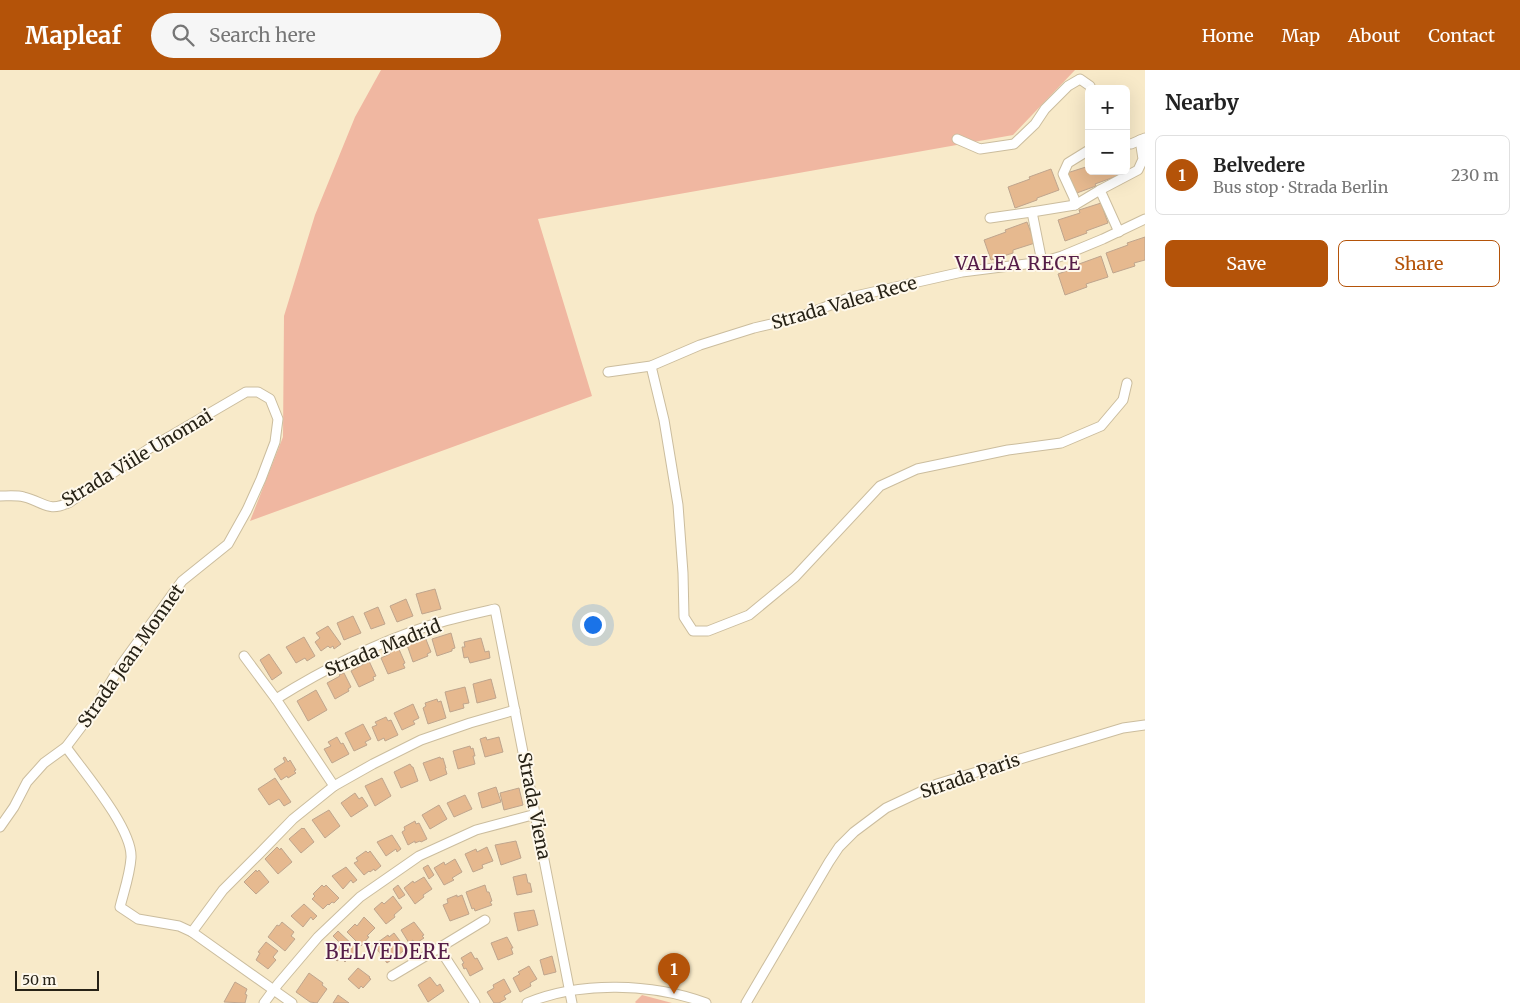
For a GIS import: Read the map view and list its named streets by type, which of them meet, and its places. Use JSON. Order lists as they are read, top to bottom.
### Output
{
  "streets": {
    "street": [
      "Strada Valea Rece",
      "Strada Viile Unomai",
      "Strada Madrid",
      "Strada Jean Monnet",
      "Strada Paris",
      "Strada Viena"
    ]
  },
  "crossings": [
    ["Strada Viile Unomai", "Strada Jean Monnet"],
    ["Strada Madrid", "Strada Viena"]
  ],
  "districts": ["VALEA RECE", "BELVEDERE"],
  "scale_bar": "50 m",
  "page": {
    "header": "Mapleaf",
    "search": "Search here",
    "nav": [
      "Home",
      "Map",
      "About",
      "Contact"
    ],
    "heading": "Nearby",
    "map_buttons": ["+", "−"],
    "list": [
      {
        "mark": "1",
        "name": "Belvedere",
        "note": "Bus stop · Strada Berlin",
        "value": "230 m"
      }
    ],
    "buttons": ["Save", "Share"],
    "pins": "1",
    "scale": "50 m"
  }
}
